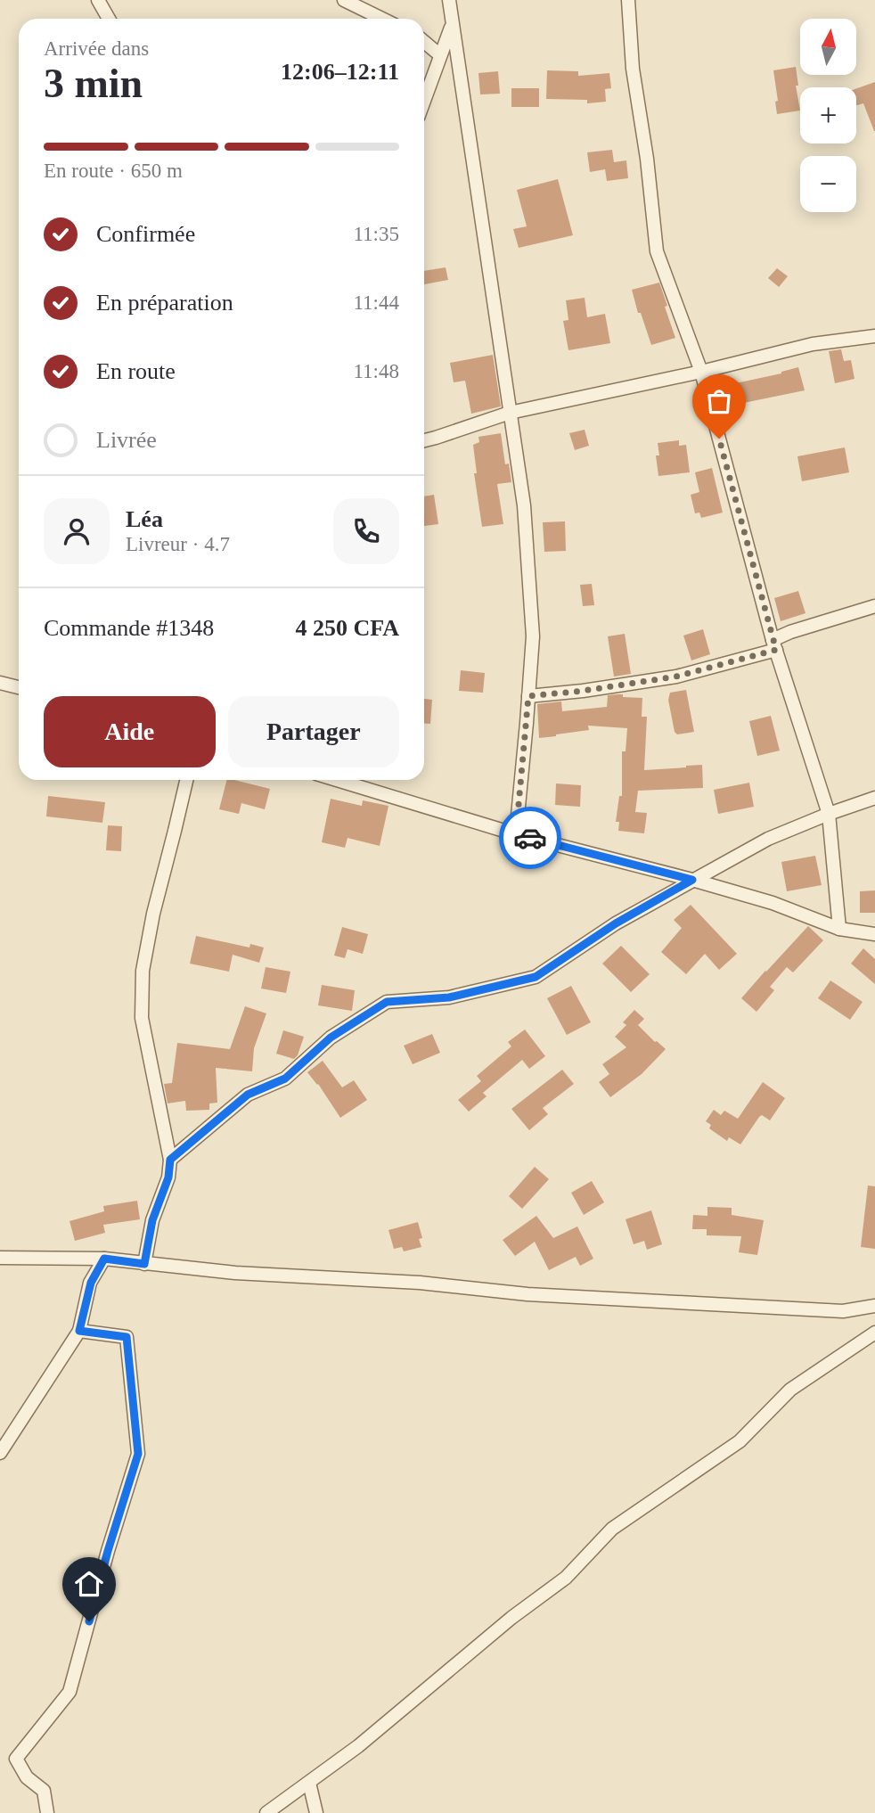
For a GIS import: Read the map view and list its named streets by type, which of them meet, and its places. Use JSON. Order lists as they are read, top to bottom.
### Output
{
  "north": "top",
  "page": {
    "map_buttons": ["+", "−"],
    "heading": ["3 min", "Arrivée dans", "12:06–12:11"],
    "panel": [
      "Léa",
      "Livreur · 4.7",
      "Commande #1348",
      "4 250 CFA"
    ],
    "bar": "En route · 650 m",
    "list": [
      ["Confirmée", "11:35"],
      ["En préparation", "11:44"],
      ["En route", "11:48"],
      "Livrée"
    ],
    "buttons": ["Aide", "Partager"]
  }
}
